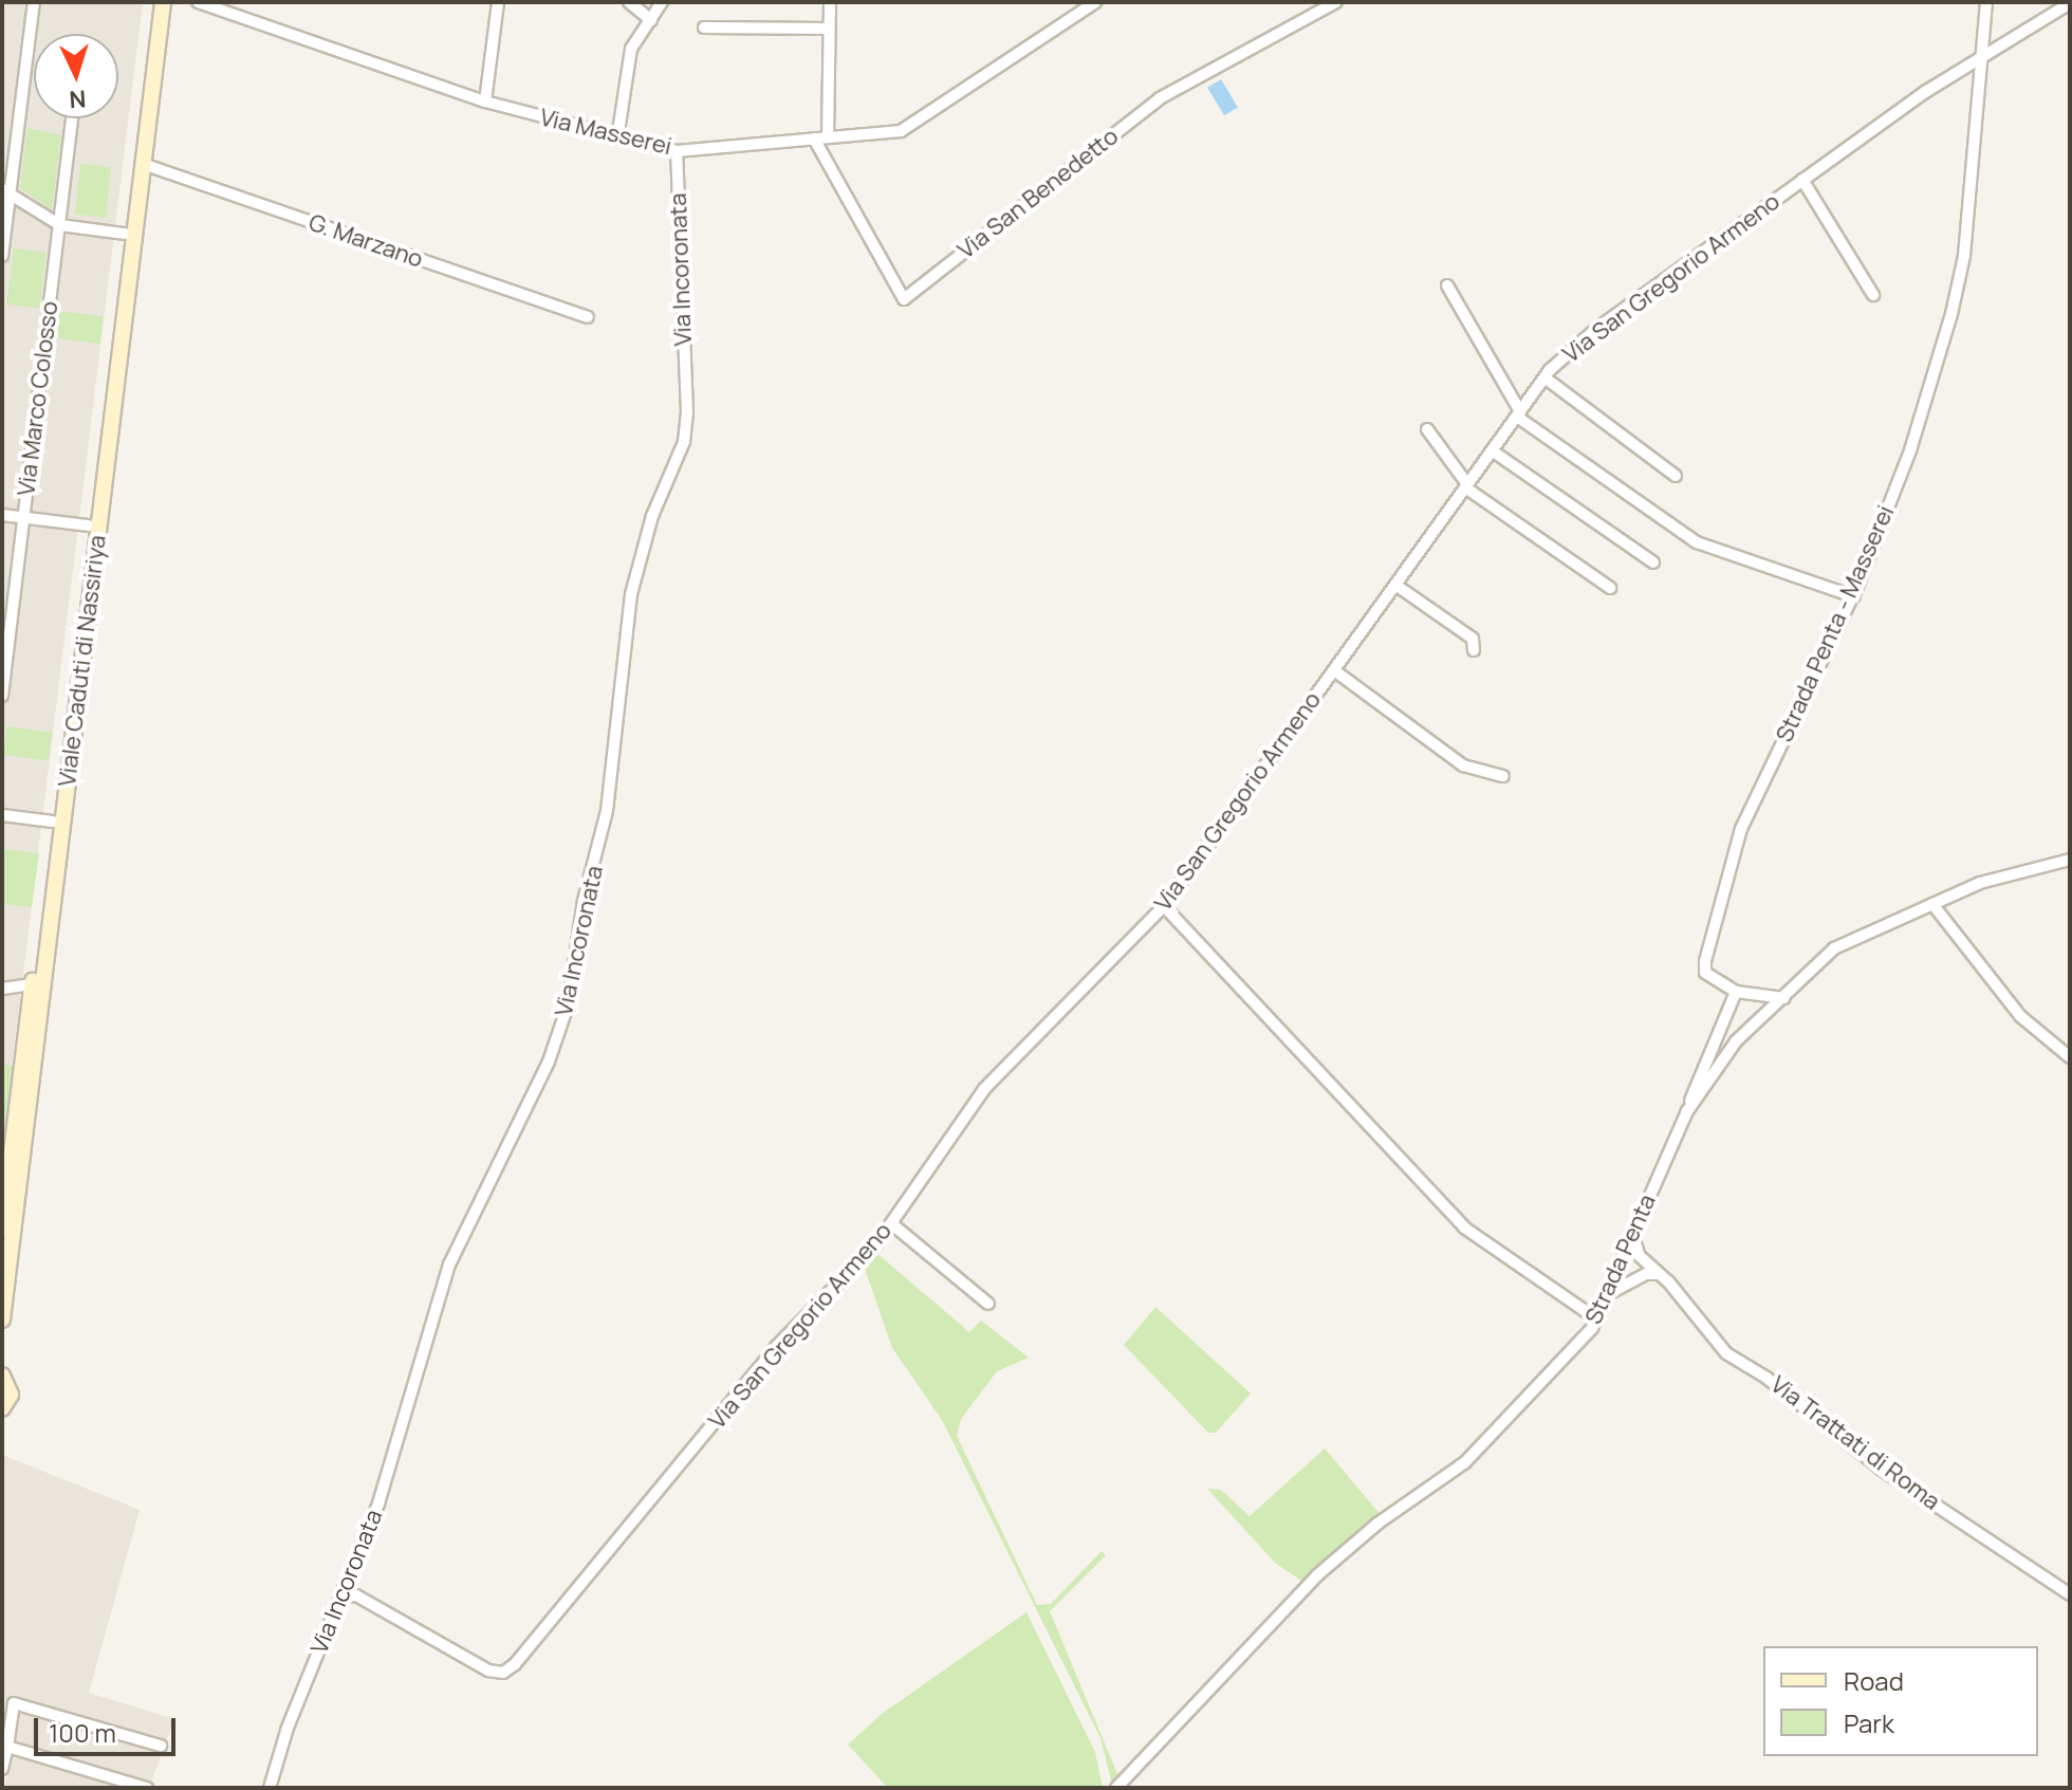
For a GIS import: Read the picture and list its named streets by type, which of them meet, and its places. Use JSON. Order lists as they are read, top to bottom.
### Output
{
  "streets": {
    "main road": ["Viale Caduti di Nassiriya"],
    "street": [
      "Via Masserei",
      "Via San Benedetto",
      "G. Marzano",
      "Via Incoronata",
      "Via San Gregorio Armeno",
      "Via Marco Colosso",
      "Strada Penta - Masserei",
      "Strada Penta",
      "Via Trattati di Roma"
    ]
  },
  "crossings": [
    ["Via Masserei", "Via San Benedetto"],
    ["Via Masserei", "Via Incoronata"],
    ["G. Marzano", "Viale Caduti di Nassiriya"],
    ["Via Incoronata", "Via San Gregorio Armeno"],
    ["Via San Gregorio Armeno", "Strada Penta - Masserei"],
    ["Strada Penta", "Via Trattati di Roma"]
  ],
  "legend": ["Road", "Park"],
  "scale_bar": "100 m",
  "north": "bottom"
}
